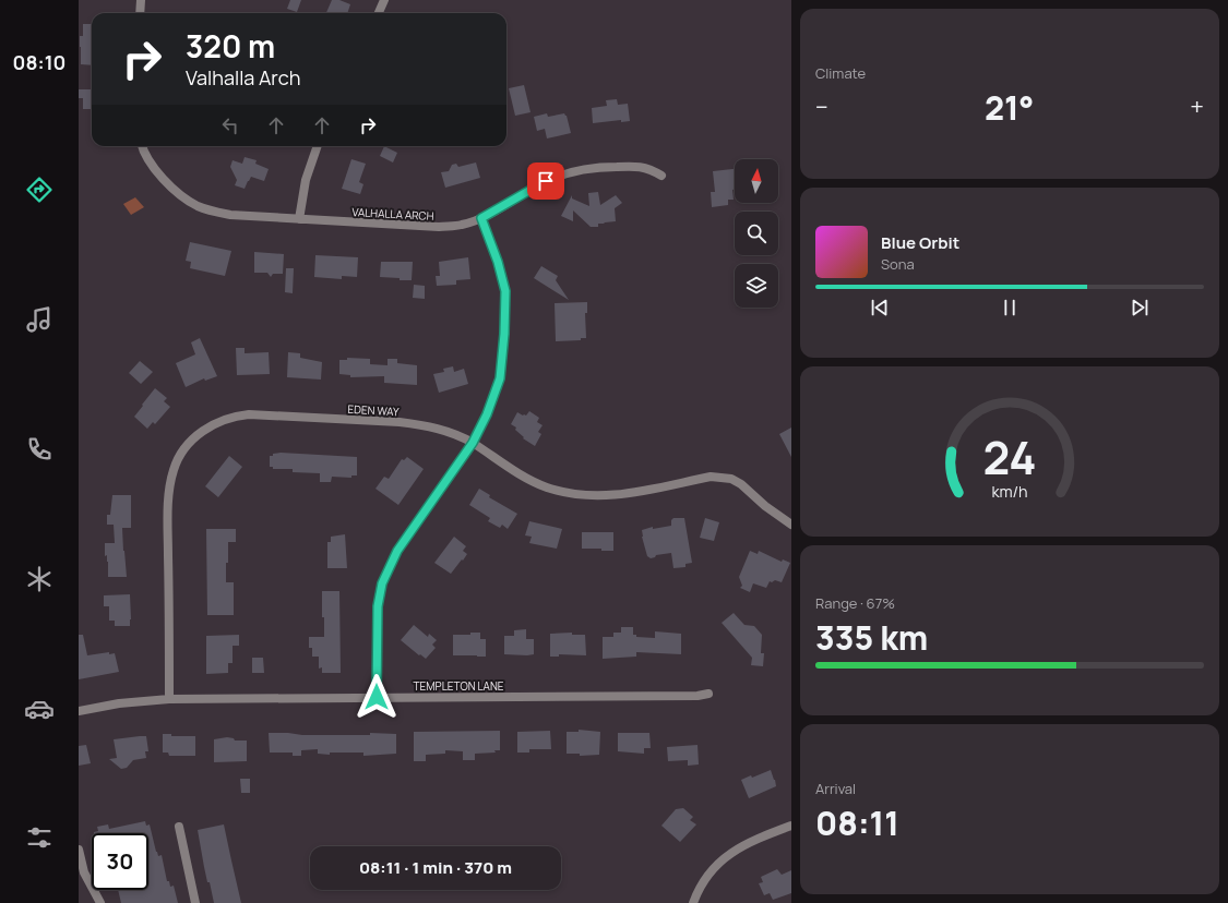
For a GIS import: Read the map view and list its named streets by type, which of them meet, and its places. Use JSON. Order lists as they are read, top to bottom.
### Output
{
  "streets": {
    "street": ["VALHALLA ARCH", "EDEN WAY", "TEMPLETON LANE"]
  },
  "crossings": [
    ["EDEN WAY", "TEMPLETON LANE"]
  ],
  "north": "top",
  "page": {
    "tabs": "08:10",
    "tile": [
      "Climate",
      ["Range · 67%", "335 km"],
      ["Arrival", "08:11"]
    ],
    "turn": ["320 m", "Valhalla Arch"],
    "heat": ["−", "21°", "+"],
    "song": ["Blue Orbit", "Sona"],
    "limit": "30",
    "trip": "08:11 · 1 min · 370 m",
    "gauge": ["24", "km/h"]
  }
}
